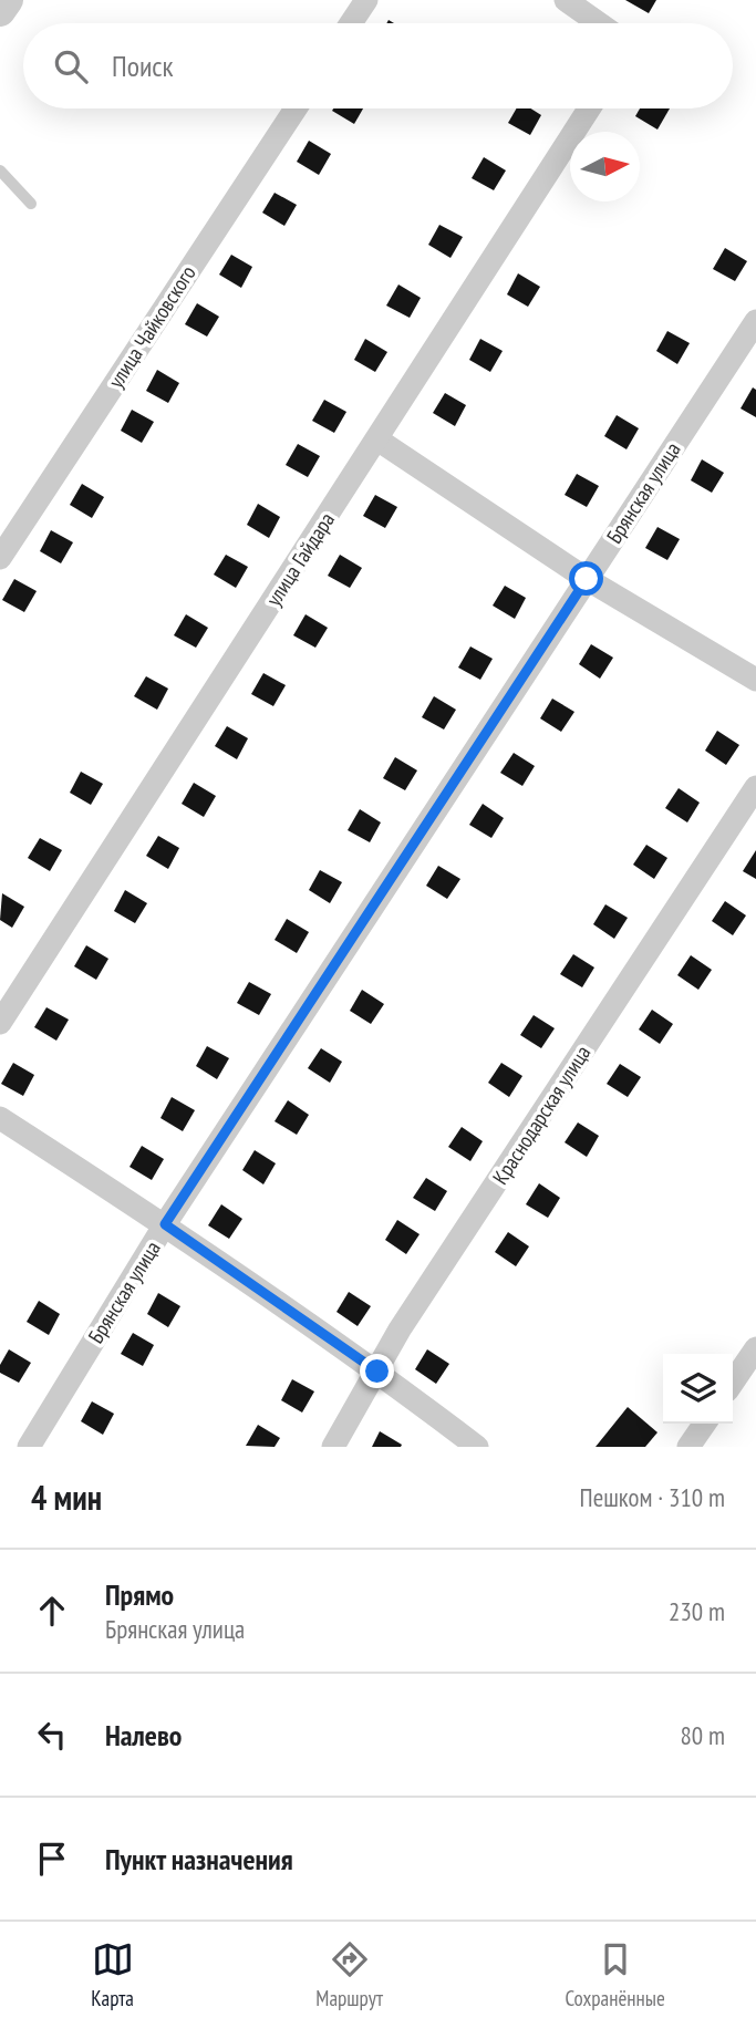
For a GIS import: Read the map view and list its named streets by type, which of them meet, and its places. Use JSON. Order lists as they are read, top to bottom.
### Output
{
  "streets": {
    "street": [
      "улица Чайковского",
      "Брянская улица",
      "улица Гайдара",
      "Краснодарская улица"
    ]
  },
  "north": "right",
  "page": {
    "search": "Поиск",
    "heading": ["4 мин", "Пешком · 310 m"],
    "list": [
      ["Прямо", "Брянская улица", "230 m"],
      ["Налево", "80 m"],
      "Пункт назначения"
    ],
    "nav": ["Карта", "Маршрут", "Сохранённые"]
  }
}
